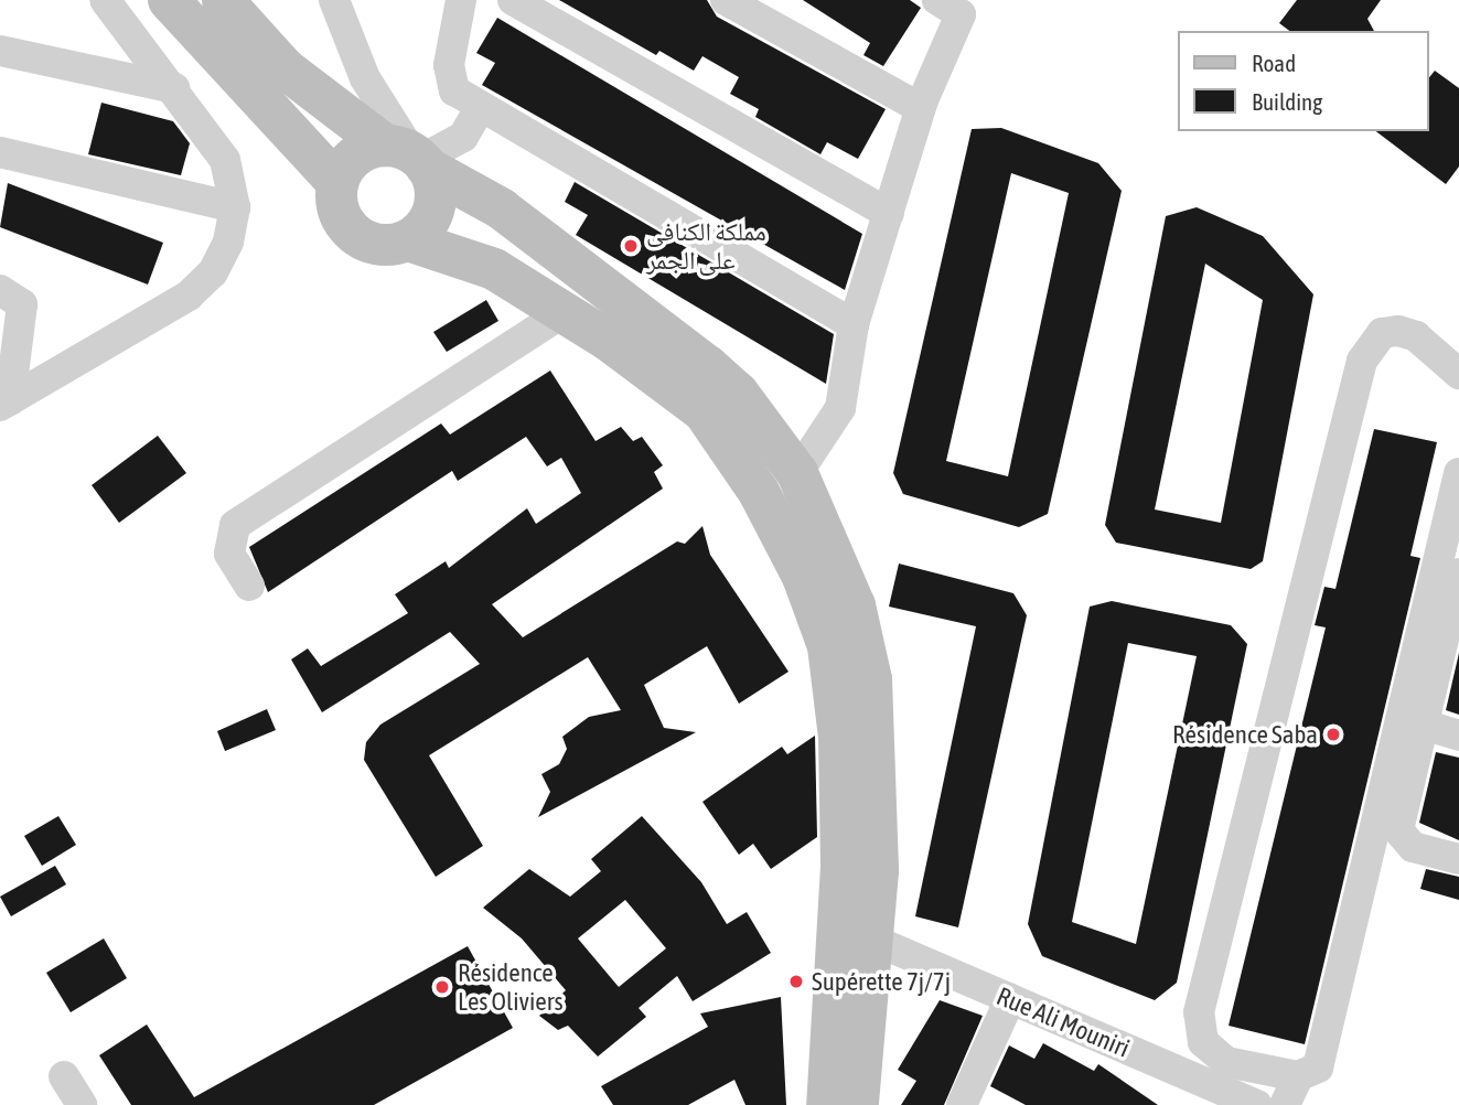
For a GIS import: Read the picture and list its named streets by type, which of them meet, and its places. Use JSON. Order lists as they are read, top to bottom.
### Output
{
  "streets": {
    "street": ["Rue Ali Mouniri"]
  },
  "places": [
    "مملكة الكنافى على الجمر",
    "Résidence Saba",
    "Supérette 7j/7j",
    "Résidence Les Oliviers"
  ],
  "legend": ["Road", "Building"]
}
